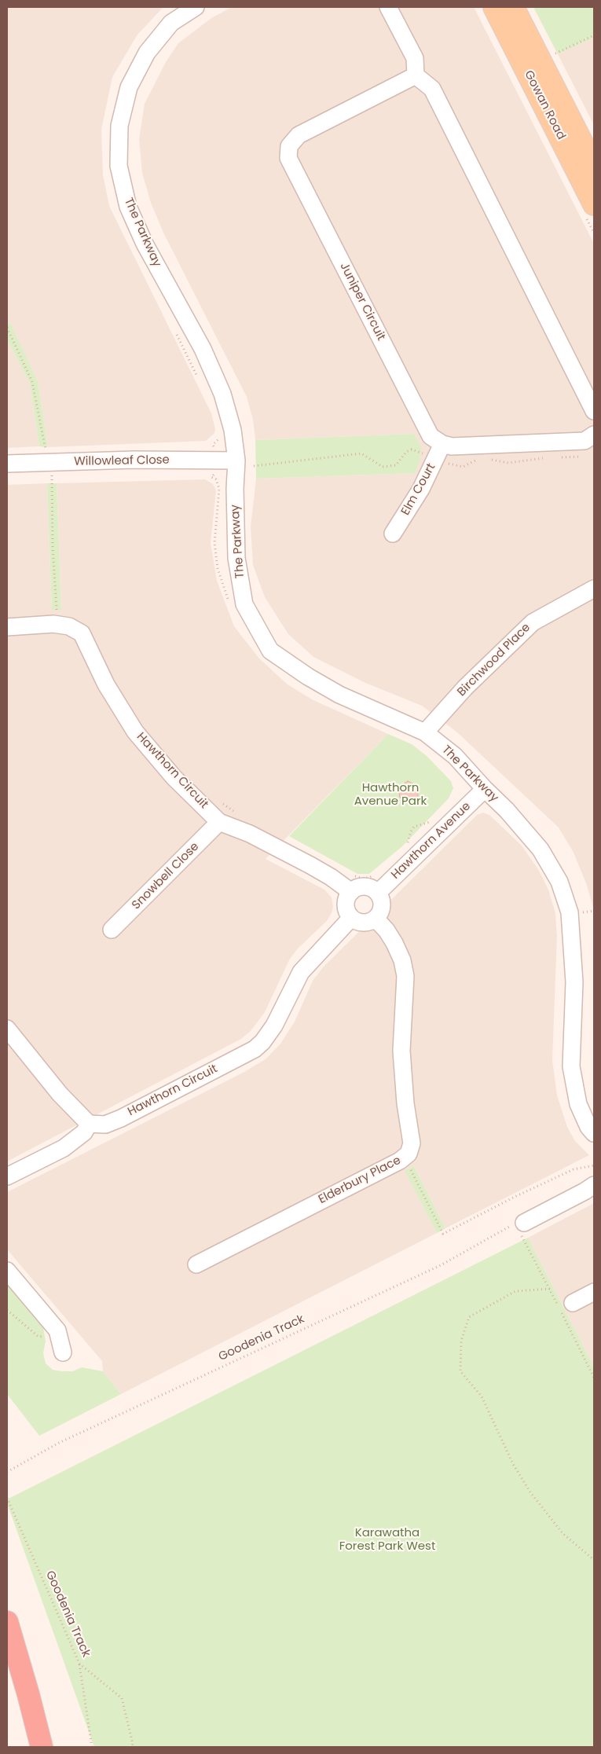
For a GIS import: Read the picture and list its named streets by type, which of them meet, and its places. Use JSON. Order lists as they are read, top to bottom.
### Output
{
  "streets": {
    "main road": ["Gowan Road"],
    "street": [
      "The Parkway",
      "Juniper Circuit",
      "Willowleaf Close",
      "Elm Court",
      "Birchwood Place",
      "Hawthorn Circuit",
      "Hawthorn Avenue",
      "Snowbell Close",
      "Elderbury Place"
    ],
    "path": ["Goodenia Track"]
  },
  "crossings": [
    ["The Parkway", "Willowleaf Close"],
    ["The Parkway", "Birchwood Place"],
    ["The Parkway", "Hawthorn Avenue"],
    ["Juniper Circuit", "Elm Court"],
    ["Hawthorn Circuit", "Hawthorn Avenue"],
    ["Hawthorn Circuit", "Snowbell Close"],
    ["Hawthorn Circuit", "Elderbury Place"],
    ["Hawthorn Avenue", "Elderbury Place"]
  ],
  "parks": ["Hawthorn Avenue Park", "Karawatha Forest Park West"]
}
